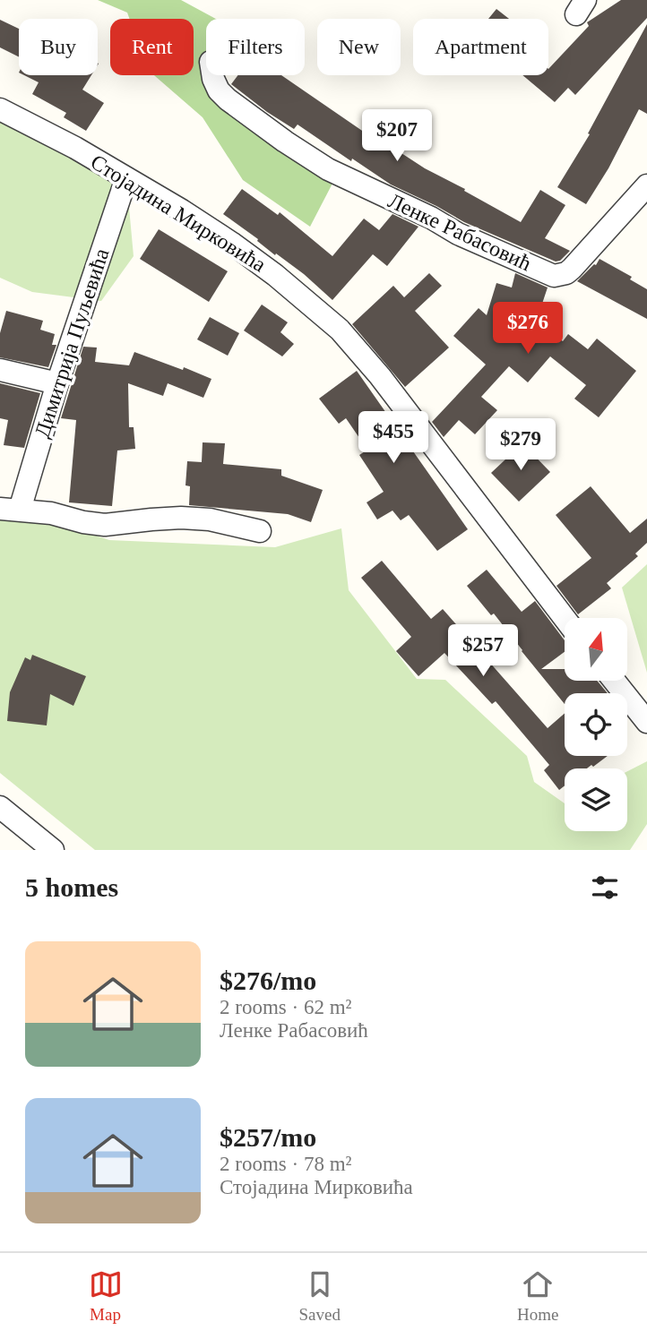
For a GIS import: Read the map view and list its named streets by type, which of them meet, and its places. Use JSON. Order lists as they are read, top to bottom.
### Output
{
  "streets": {
    "street": ["Стојадина Мирковића", "Ленке Рабасовић", "Димитрија Пуљевића"]
  },
  "crossings": [
    ["Стојадина Мирковића", "Димитрија Пуљевића"]
  ],
  "north": "top",
  "page": {
    "chip": [
      "Buy",
      "Rent",
      "Filters",
      "New",
      "Apartment"
    ],
    "price": [
      "$207",
      "$276",
      "$455",
      "$279",
      "$257"
    ],
    "heading": "5 homes",
    "list": [
      {
        "name": "$276/mo",
        "note": "2 rooms · 62 m² · Ленке Рабасовић"
      },
      {
        "name": "$257/mo",
        "note": "2 rooms · 78 m² · Стојадина Мирковића"
      }
    ],
    "tabs": ["Map", "Saved", "Home"]
  }
}
